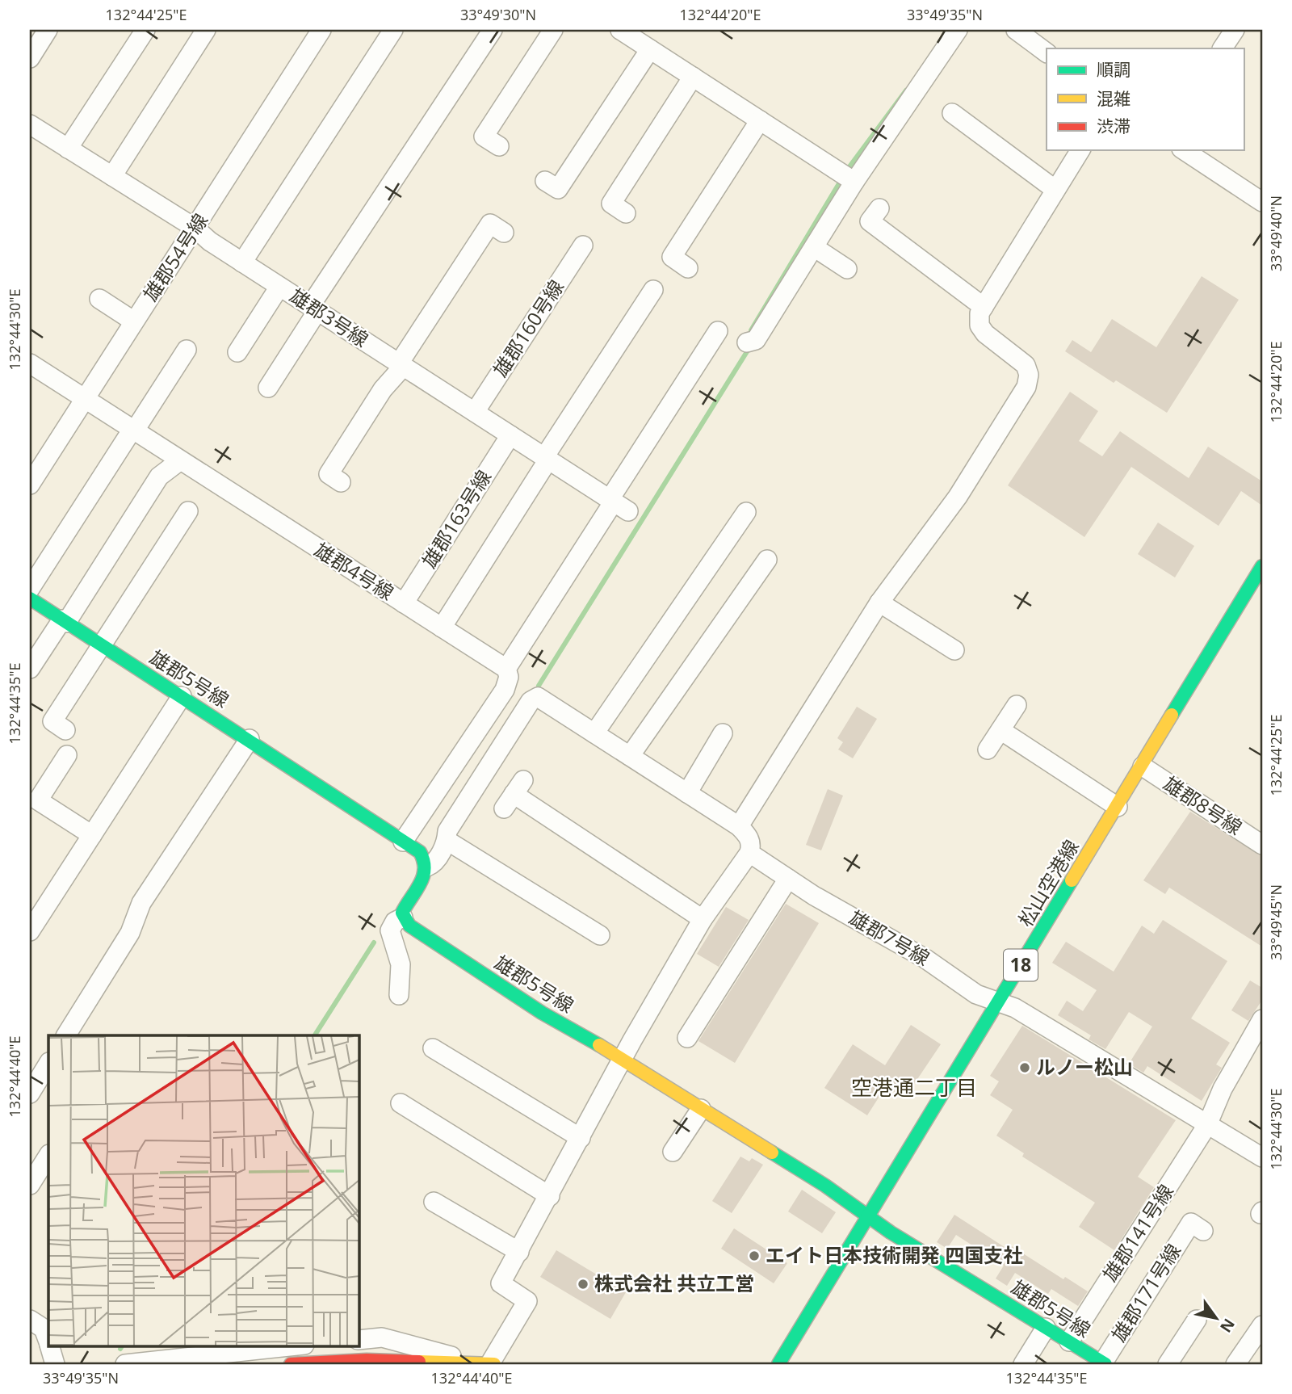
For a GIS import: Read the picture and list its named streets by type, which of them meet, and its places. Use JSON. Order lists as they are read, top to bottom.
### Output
{
  "streets": {
    "street": [
      "雄郡54号線",
      "雄郡3号線",
      "雄郡160号線",
      "雄郡163号線",
      "雄郡4号線",
      "雄郡5号線",
      "雄郡8号線",
      "松山空港線",
      "雄郡7号線",
      "18",
      "雄郡141号線",
      "雄郡171号線"
    ]
  },
  "crossings": [
    ["雄郡54号線", "雄郡3号線"],
    ["雄郡54号線", "雄郡4号線"],
    ["雄郡3号線", "雄郡160号線"],
    ["雄郡3号線", "雄郡163号線"],
    ["雄郡163号線", "雄郡4号線"],
    ["雄郡5号線", "松山空港線"],
    ["雄郡5号線", "雄郡141号線"],
    ["雄郡5号線", "雄郡171号線"],
    ["雄郡8号線", "松山空港線"],
    ["松山空港線", "雄郡7号線"],
    ["雄郡7号線", "雄郡141号線"]
  ],
  "districts": ["空港通二丁目"],
  "places": ["ルノー松山", "エイト日本技術開発 四国支社", "株式会社 共立工営"],
  "legend": ["順調", "混雑", "渋滞"],
  "north": "bottom right",
  "coordinates": [
    "132°44'25\"E",
    "33°49'30\"N",
    "132°44'20\"E",
    "33°49'35\"N",
    "33°49'40\"N",
    "132°44'30\"E",
    "132°44'35\"E",
    "33°49'45\"N",
    "132°44'40\"E"
  ]
}
